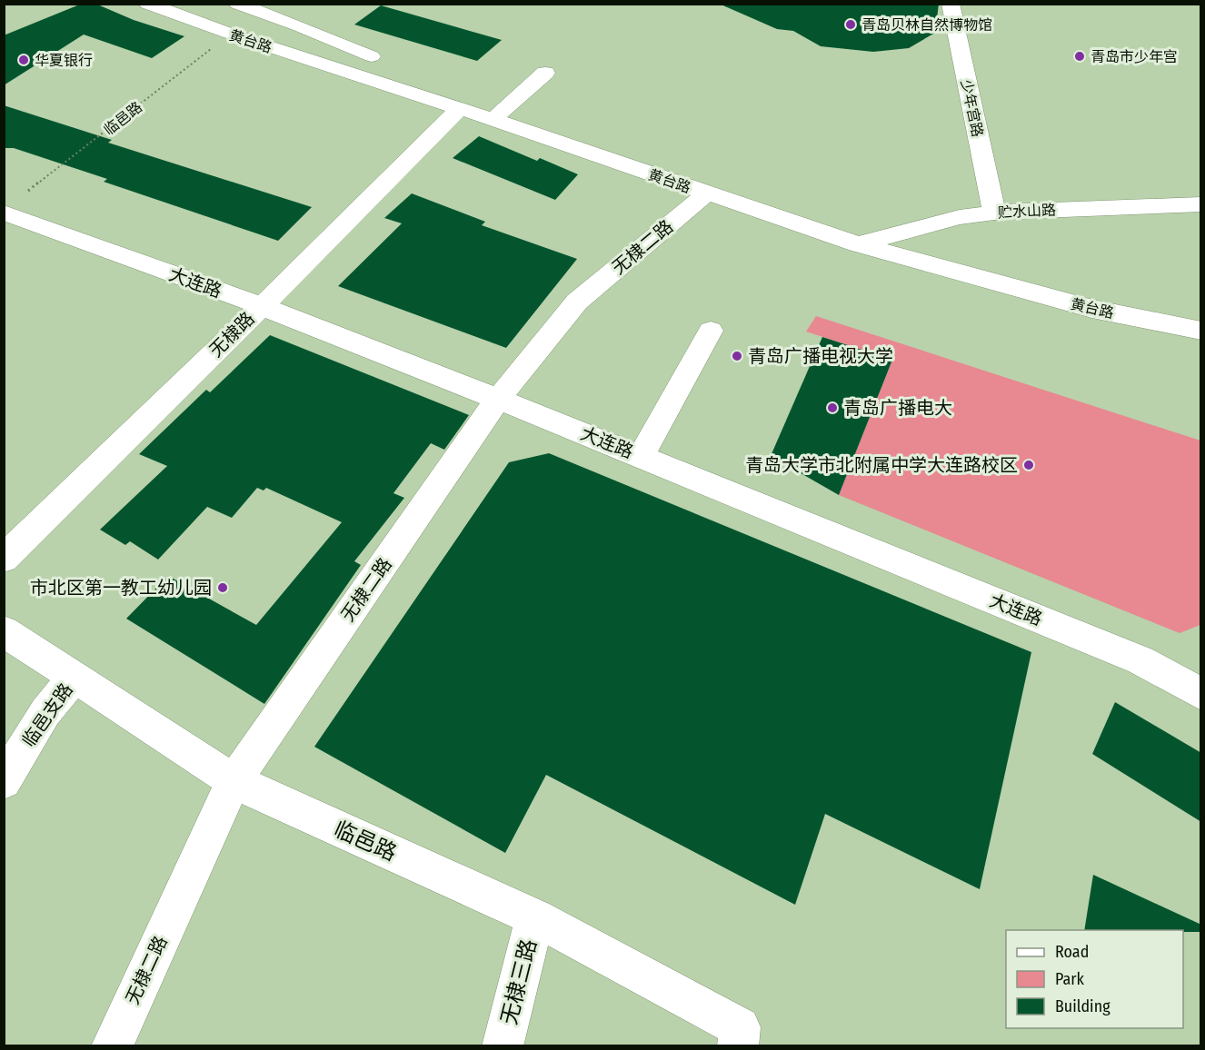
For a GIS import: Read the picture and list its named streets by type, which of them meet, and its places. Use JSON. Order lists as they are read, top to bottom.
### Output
{
  "streets": {
    "street": [
      "黄台路",
      "少年宫路",
      "临邑路",
      "贮水山路",
      "无棣二路",
      "大连路",
      "无棣路",
      "临邑支路",
      "无棣三路"
    ]
  },
  "crossings": [
    ["黄台路", "贮水山路"],
    ["黄台路", "无棣二路"],
    ["黄台路", "无棣路"],
    ["少年宫路", "贮水山路"],
    ["临邑路", "无棣二路"],
    ["临邑路", "临邑支路"],
    ["临邑路", "无棣三路"],
    ["无棣二路", "大连路"],
    ["大连路", "无棣路"]
  ],
  "places": [
    "青岛贝林自然博物馆",
    "青岛市少年宫",
    "华夏银行",
    "青岛广播电视大学",
    "青岛广播电大",
    "青岛大学市北附属中学大连路校区",
    "市北区第一教工幼儿园"
  ],
  "legend": ["Road", "Park", "Building"]
}
